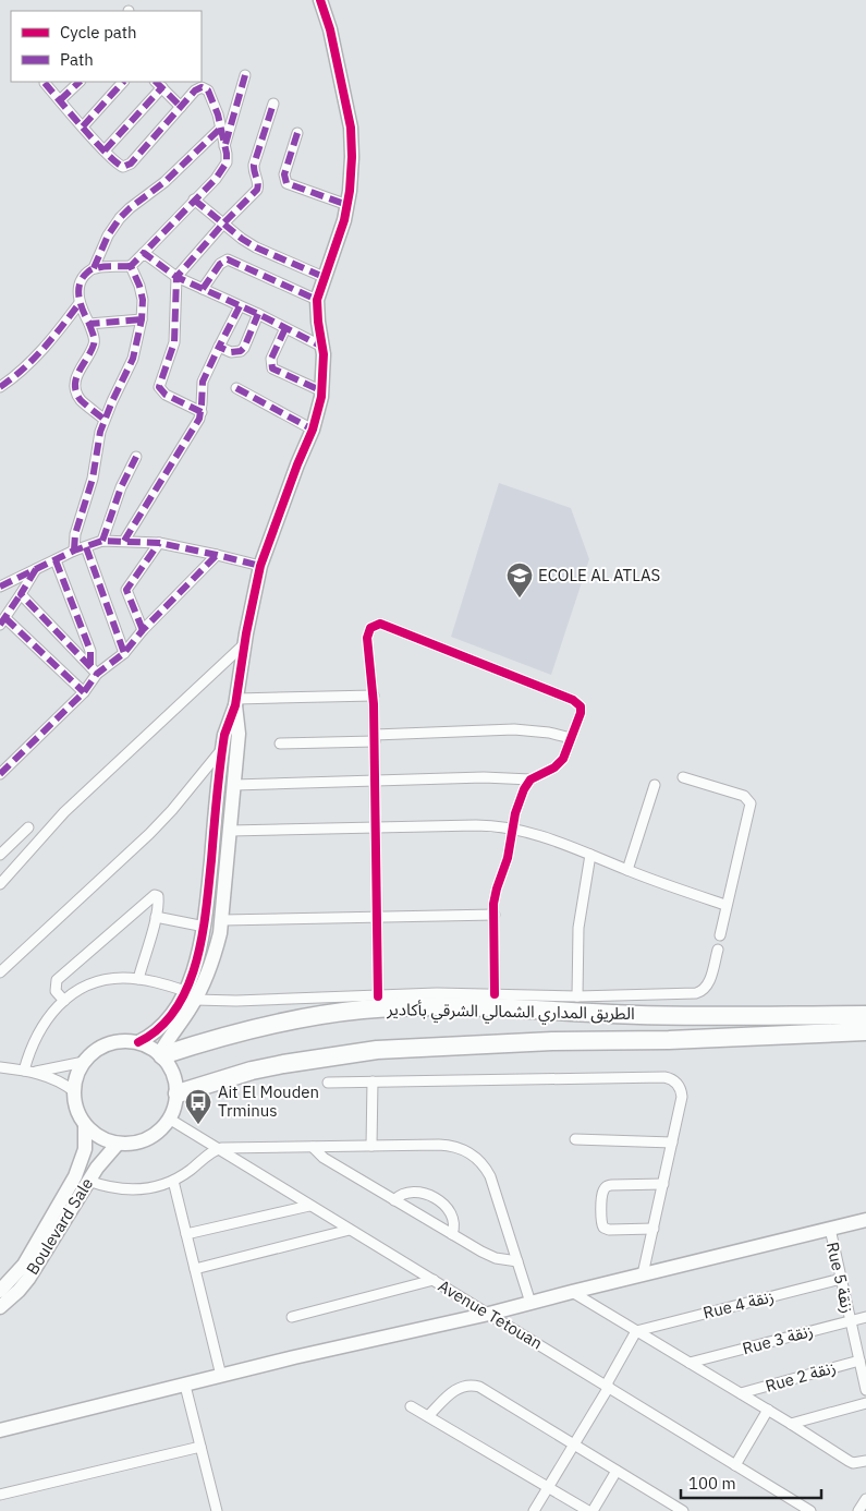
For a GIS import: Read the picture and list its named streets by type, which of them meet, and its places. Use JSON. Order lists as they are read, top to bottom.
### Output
{
  "streets": {
    "highway": ["الطريق المداري الشمالي الشرقي بأكادير"],
    "street": [
      "Boulevard Sale",
      "Rue 5 زنقة",
      "Rue 4 زنقة",
      "Avenue Tetouan",
      "Rue 3 زنقة",
      "Rue 2 زنقة"
    ]
  },
  "crossings": [
    ["الطريق المداري الشمالي الشرقي بأكادير", "Boulevard Sale"],
    ["الطريق المداري الشمالي الشرقي بأكادير", "Avenue Tetouan"],
    ["Boulevard Sale", "Avenue Tetouan"],
    ["Rue 5 زنقة", "Rue 4 زنقة"],
    ["Rue 5 زنقة", "Rue 3 زنقة"],
    ["Rue 5 زنقة", "Rue 2 زنقة"]
  ],
  "places": {
    "school or university": ["ECOLE AL ATLAS"],
    "bus stop": ["Ait El Mouden Trminus"]
  },
  "legend": ["Cycle path", "Path"],
  "scale_bar": "100 m"
}
